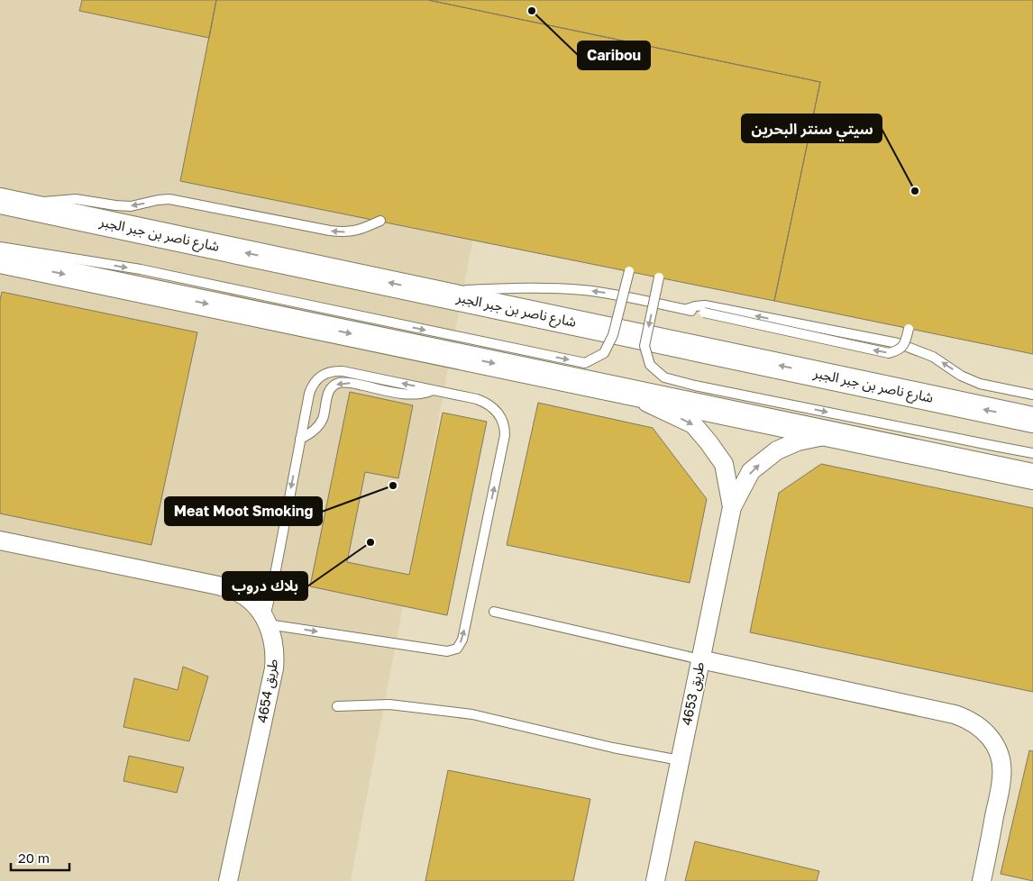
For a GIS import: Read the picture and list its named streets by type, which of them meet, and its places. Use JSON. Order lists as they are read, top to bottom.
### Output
{
  "streets": {
    "main road": ["شارع ناصر بن جبر الجبر"],
    "street": ["طريق 4654", "طريق 4653"]
  },
  "places": [
    "Caribou",
    "سيتي سنتر البحرين",
    "Meat Moot Smoking",
    "بلاك دروب"
  ],
  "scale_bar": "20 m"
}
